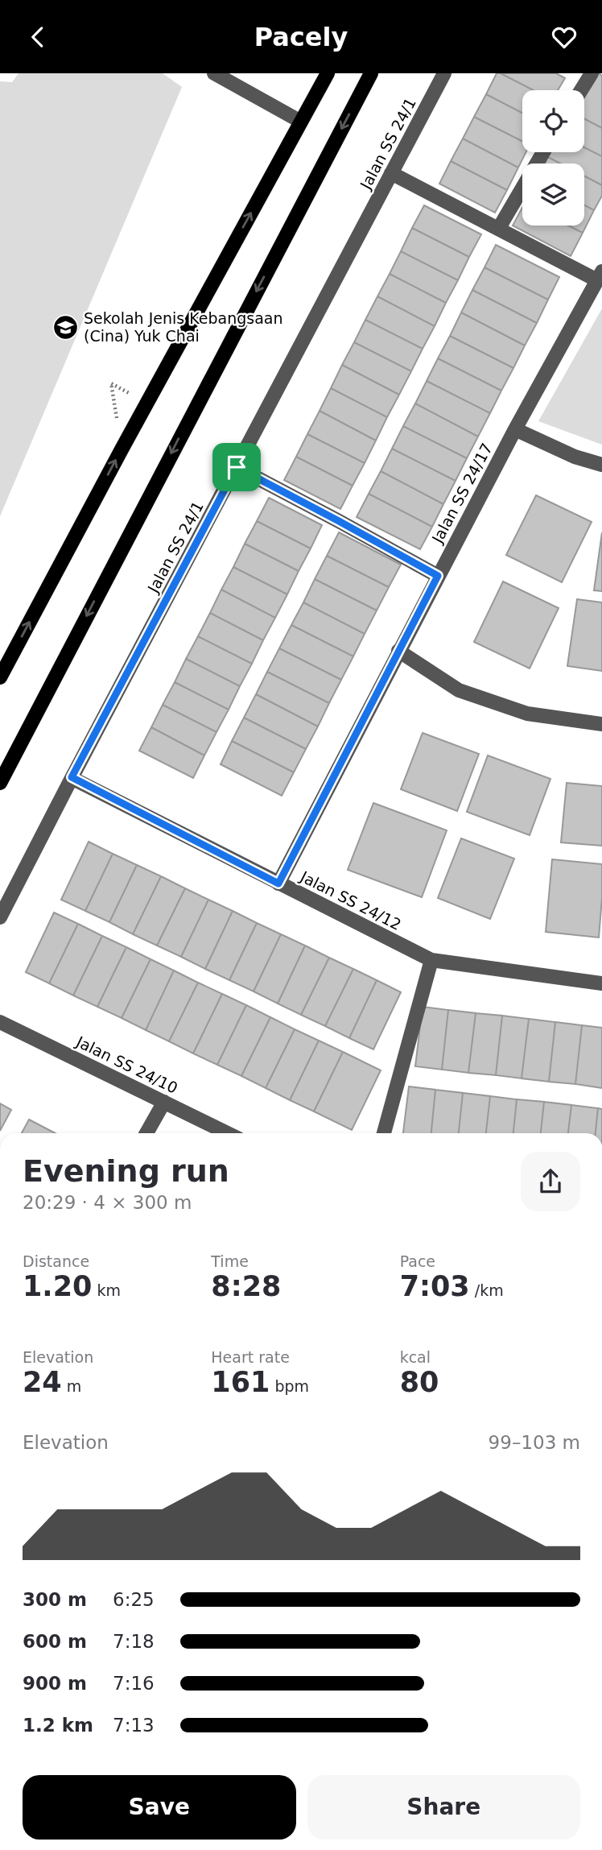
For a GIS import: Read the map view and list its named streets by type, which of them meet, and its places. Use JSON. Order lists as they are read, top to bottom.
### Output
{
  "streets": {
    "street": [
      "Jalan SS 24/1",
      "Jalan SS 24/17",
      "Jalan SS 24/12",
      "Jalan SS 24/10"
    ]
  },
  "crossings": [
    ["Jalan SS 24/1", "Jalan SS 24/12"],
    ["Jalan SS 24/17", "Jalan SS 24/12"]
  ],
  "places": {
    "school or university": ["Sekolah Jenis Kebangsaan (Cina) Yuk Chai"]
  },
  "page": {
    "header": "Pacely",
    "heading": ["Evening run", "20:29 · 4 × 300 m"],
    "stats": [
      ["Distance", "1.20 km"],
      ["Time", "8:28"],
      ["Pace", "7:03 /km"],
      ["Elevation", "24 m"],
      ["Heart rate", "161 bpm"],
      ["kcal", "80"]
    ],
    "chart": ["Elevation", "99–103 m"],
    "list": [
      {
        "name": "300 m",
        "note": "6:25"
      },
      {
        "name": "600 m",
        "note": "7:18"
      },
      {
        "name": "900 m",
        "note": "7:16"
      },
      {
        "name": "1.2 km",
        "note": "7:13"
      }
    ],
    "buttons": ["Save", "Share"]
  }
}
